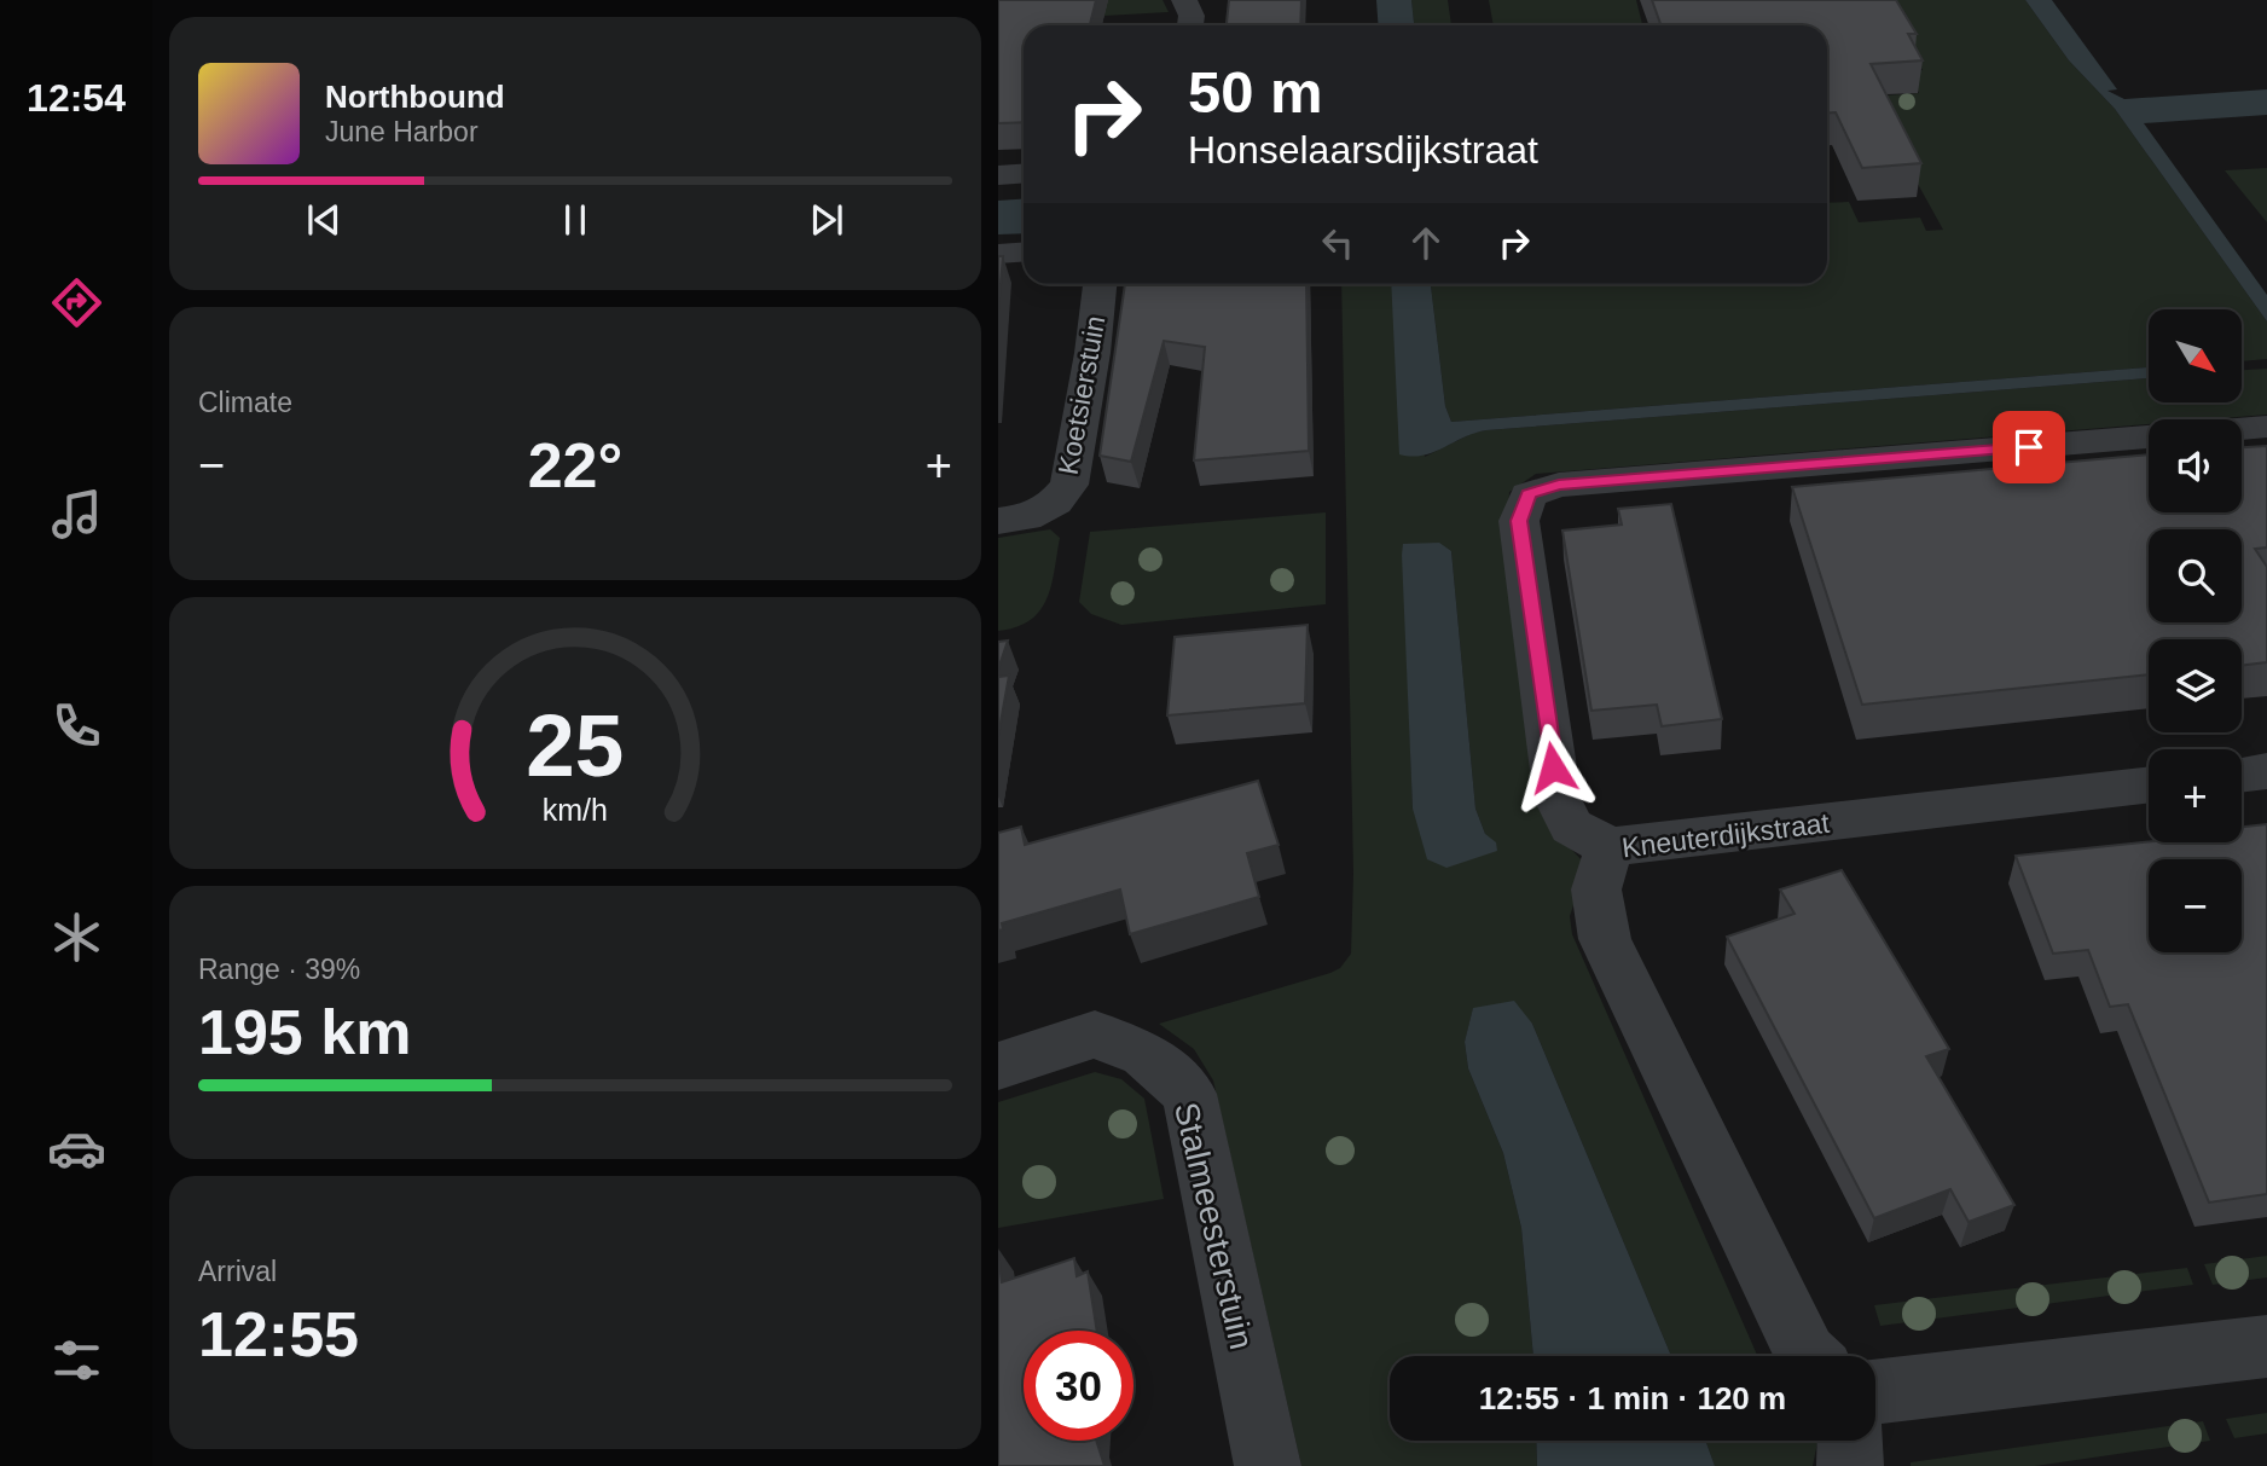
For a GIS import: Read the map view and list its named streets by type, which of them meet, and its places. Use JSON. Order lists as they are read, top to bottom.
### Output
{
  "streets": {
    "street": ["Koetsierstuin", "Kneuterdijkstraat", "Stalmeesterstuin"]
  },
  "north": "bottom right",
  "page": {
    "tabs": "12:54",
    "turn": ["50 m", "Honselaarsdijkstraat"],
    "song": ["Northbound", "June Harbor"],
    "tile": [
      "Climate",
      ["Range · 39%", "195 km"],
      ["Arrival", "12:55"]
    ],
    "map_buttons": ["+", "−"],
    "heat": ["−", "22°", "+"],
    "limit": "30",
    "trip": "12:55 · 1 min · 120 m",
    "gauge": ["25", "km/h"]
  }
}
